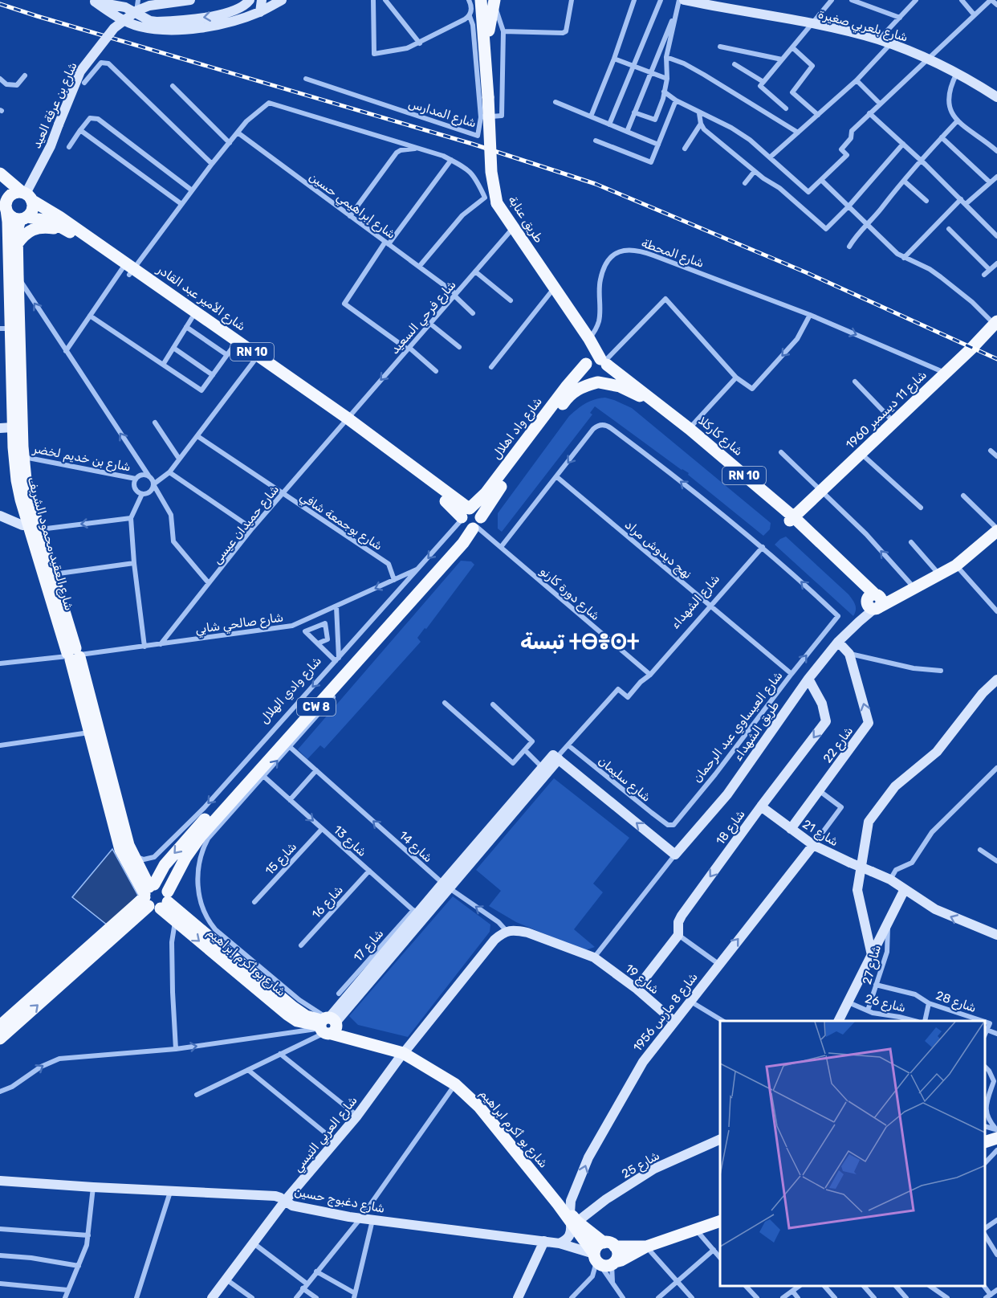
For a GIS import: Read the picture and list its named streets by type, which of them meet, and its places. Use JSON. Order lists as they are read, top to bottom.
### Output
{
  "streets": {
    "main road": [
      "طريق عنابة",
      "شارع الأمير عبد القادر",
      "RN 10",
      "شارع 11 ديسمبر 1960",
      "شارع واد اهلال",
      "شارع كاركلا",
      "شارع العقيد محمود الشريف",
      "شارع وادي الهلال",
      "CW 8",
      "شارع بو أكرم إبراهيم",
      "شارع بو أكرم ابراهيم"
    ],
    "street": [
      "شارع بلعربي صغيرة",
      "شارع بن عرفة العيد",
      "شارع المدارس",
      "شارع إبراهيمي حسين",
      "شارع المحطة",
      "شارع فرحي السعيد",
      "شارع بن خديم لخضر",
      "شارع بوجمعة شافي",
      "شارع حميدان عيسى",
      "نهج ديدوش مراد",
      "شارع دورة كارنو",
      "شارع الشهداء",
      "شارع صالحي شابي",
      "شارع العيساوي عبد الرحمان",
      "طريق الشهداء",
      "شارع 22",
      "شارع سليمان",
      "شارع 18",
      "شارع 21",
      "شارع 13",
      "شارع 14",
      "شارع 15",
      "شارع 16",
      "شارع 17",
      "شارع 27",
      "شارع 19",
      "شارع 28",
      "شارع 26",
      "شارع 8 مارس 1956",
      "شارع العربي التبسي",
      "شارع 25",
      "شارع دغبوج حسين"
    ]
  },
  "crossings": [
    ["شارع بن عرفة العيد", "شارع الأمير عبد القادر"],
    ["شارع بن عرفة العيد", "شارع العقيد محمود الشريف"],
    ["شارع إبراهيمي حسين", "شارع فرحي السعيد"],
    ["طريق عنابة", "شارع المحطة"],
    ["طريق عنابة", "شارع فرحي السعيد"],
    ["طريق عنابة", "شارع واد اهلال"],
    ["طريق عنابة", "شارع كاركلا"],
    ["شارع المحطة", "شارع 11 ديسمبر 1960"],
    ["شارع الأمير عبد القادر", "شارع فرحي السعيد"],
    ["شارع الأمير عبد القادر", "شارع واد اهلال"],
    ["شارع الأمير عبد القادر", "شارع حميدان عيسى"],
    ["شارع الأمير عبد القادر", "شارع العقيد محمود الشريف"],
    ["شارع الأمير عبد القادر", "شارع دورة كارنو"],
    ["شارع الأمير عبد القادر", "شارع وادي الهلال"],
    ["شارع فرحي السعيد", "شارع حميدان عيسى"],
    ["شارع 11 ديسمبر 1960", "شارع كاركلا"],
    ["شارع واد اهلال", "شارع كاركلا"],
    ["شارع واد اهلال", "شارع دورة كارنو"],
    ["شارع واد اهلال", "شارع وادي الهلال"],
    ["شارع كاركلا", "طريق الشهداء"],
    ["شارع بن خديم لخضر", "شارع العقيد محمود الشريف"],
    ["شارع بوجمعة شافي", "شارع حميدان عيسى"],
    ["شارع بوجمعة شافي", "شارع صالحي شابي"],
    ["شارع حميدان عيسى", "شارع صالحي شابي"],
    ["شارع العقيد محمود الشريف", "شارع صالحي شابي"],
    ["شارع العقيد محمود الشريف", "شارع وادي الهلال"],
    ["شارع العقيد محمود الشريف", "شارع بو أكرم إبراهيم"],
    ["نهج ديدوش مراد", "شارع الشهداء"],
    ["نهج ديدوش مراد", "شارع العيساوي عبد الرحمان"],
    ["شارع دورة كارنو", "شارع الشهداء"],
    ["شارع دورة كارنو", "شارع وادي الهلال"],
    ["شارع الشهداء", "شارع العيساوي عبد الرحمان"],
    ["شارع الشهداء", "شارع سليمان"],
    ["شارع صالحي شابي", "شارع وادي الهلال"],
    ["شارع وادي الهلال", "شارع 13"],
    ["شارع وادي الهلال", "شارع 14"],
    ["شارع وادي الهلال", "شارع بو أكرم إبراهيم"],
    ["شارع العيساوي عبد الرحمان", "شارع سليمان"],
    ["طريق الشهداء", "شارع 22"],
    ["طريق الشهداء", "شارع 18"],
    ["طريق الشهداء", "شارع 19"],
    ["شارع 22", "شارع 21"],
    ["شارع 18", "شارع 21"],
    ["شارع 18", "شارع 19"],
    ["شارع 21", "شارع 8 مارس 1956"],
    ["شارع 13", "شارع 15"],
    ["شارع 13", "شارع 16"],
    ["شارع 13", "شارع 17"],
    ["شارع 14", "شارع العربي التبسي"],
    ["شارع بو أكرم إبراهيم", "شارع بو أكرم ابراهيم"],
    ["شارع 27", "شارع 28"],
    ["شارع 27", "شارع 26"],
    ["شارع 19", "شارع 8 مارس 1956"],
    ["شارع 8 مارس 1956", "شارع بو أكرم ابراهيم"],
    ["شارع 8 مارس 1956", "شارع 25"],
    ["شارع بو أكرم ابراهيم", "شارع العربي التبسي"],
    ["شارع بو أكرم ابراهيم", "شارع 25"],
    ["شارع بو أكرم ابراهيم", "شارع دغبوج حسين"],
    ["شارع العربي التبسي", "شارع دغبوج حسين"]
  ],
  "one_way": [
    "شارع فرحي السعيد",
    "شارع 18",
    "شارع 21",
    "شارع 14",
    "شارع 8 مارس 1956"
  ],
  "districts": ["تبسة ⵜⴱⴻⵙⵜ"]
}
